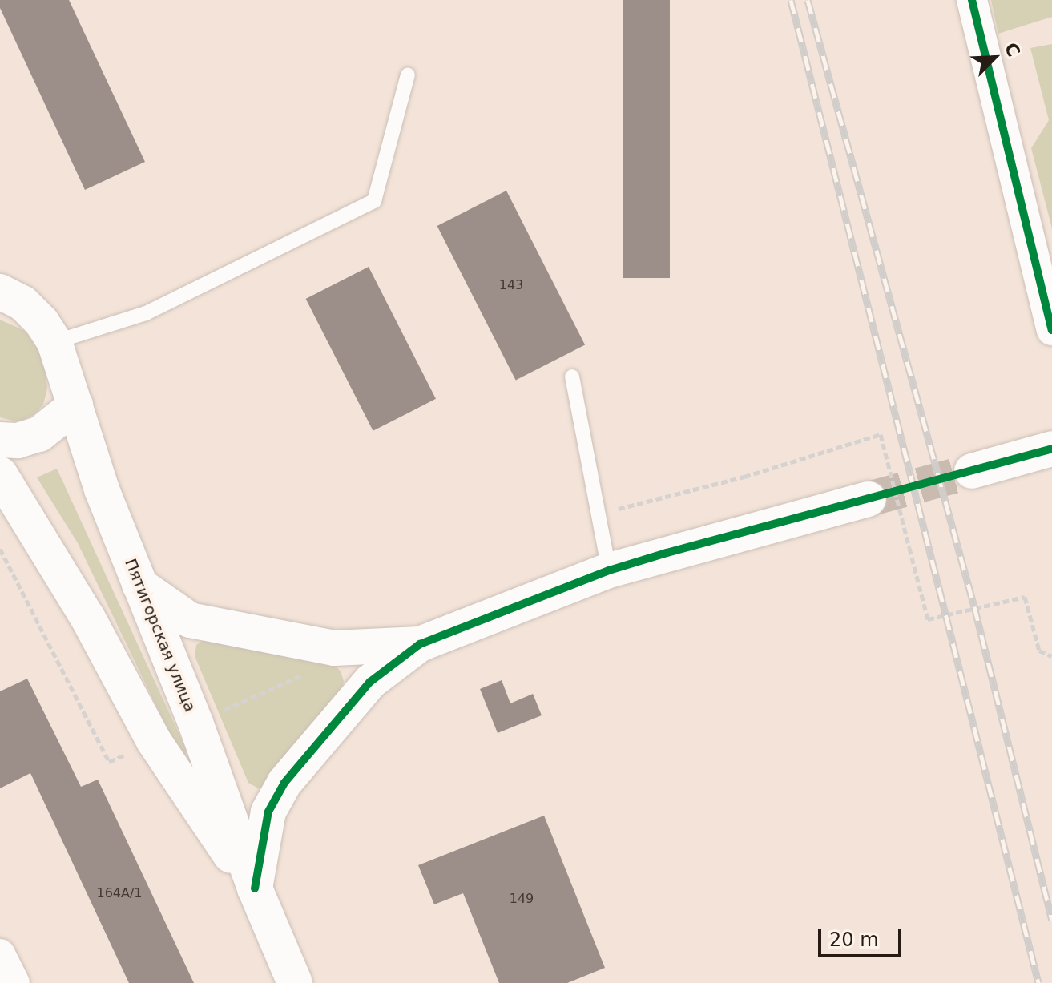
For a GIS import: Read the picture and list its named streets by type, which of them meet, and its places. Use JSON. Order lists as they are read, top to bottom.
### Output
{
  "streets": {
    "main road": ["Пятигорская улица"]
  },
  "house_numbers": ["143", "164А/1", "149"],
  "scale_bar": "20 m",
  "north": "top right"
}
